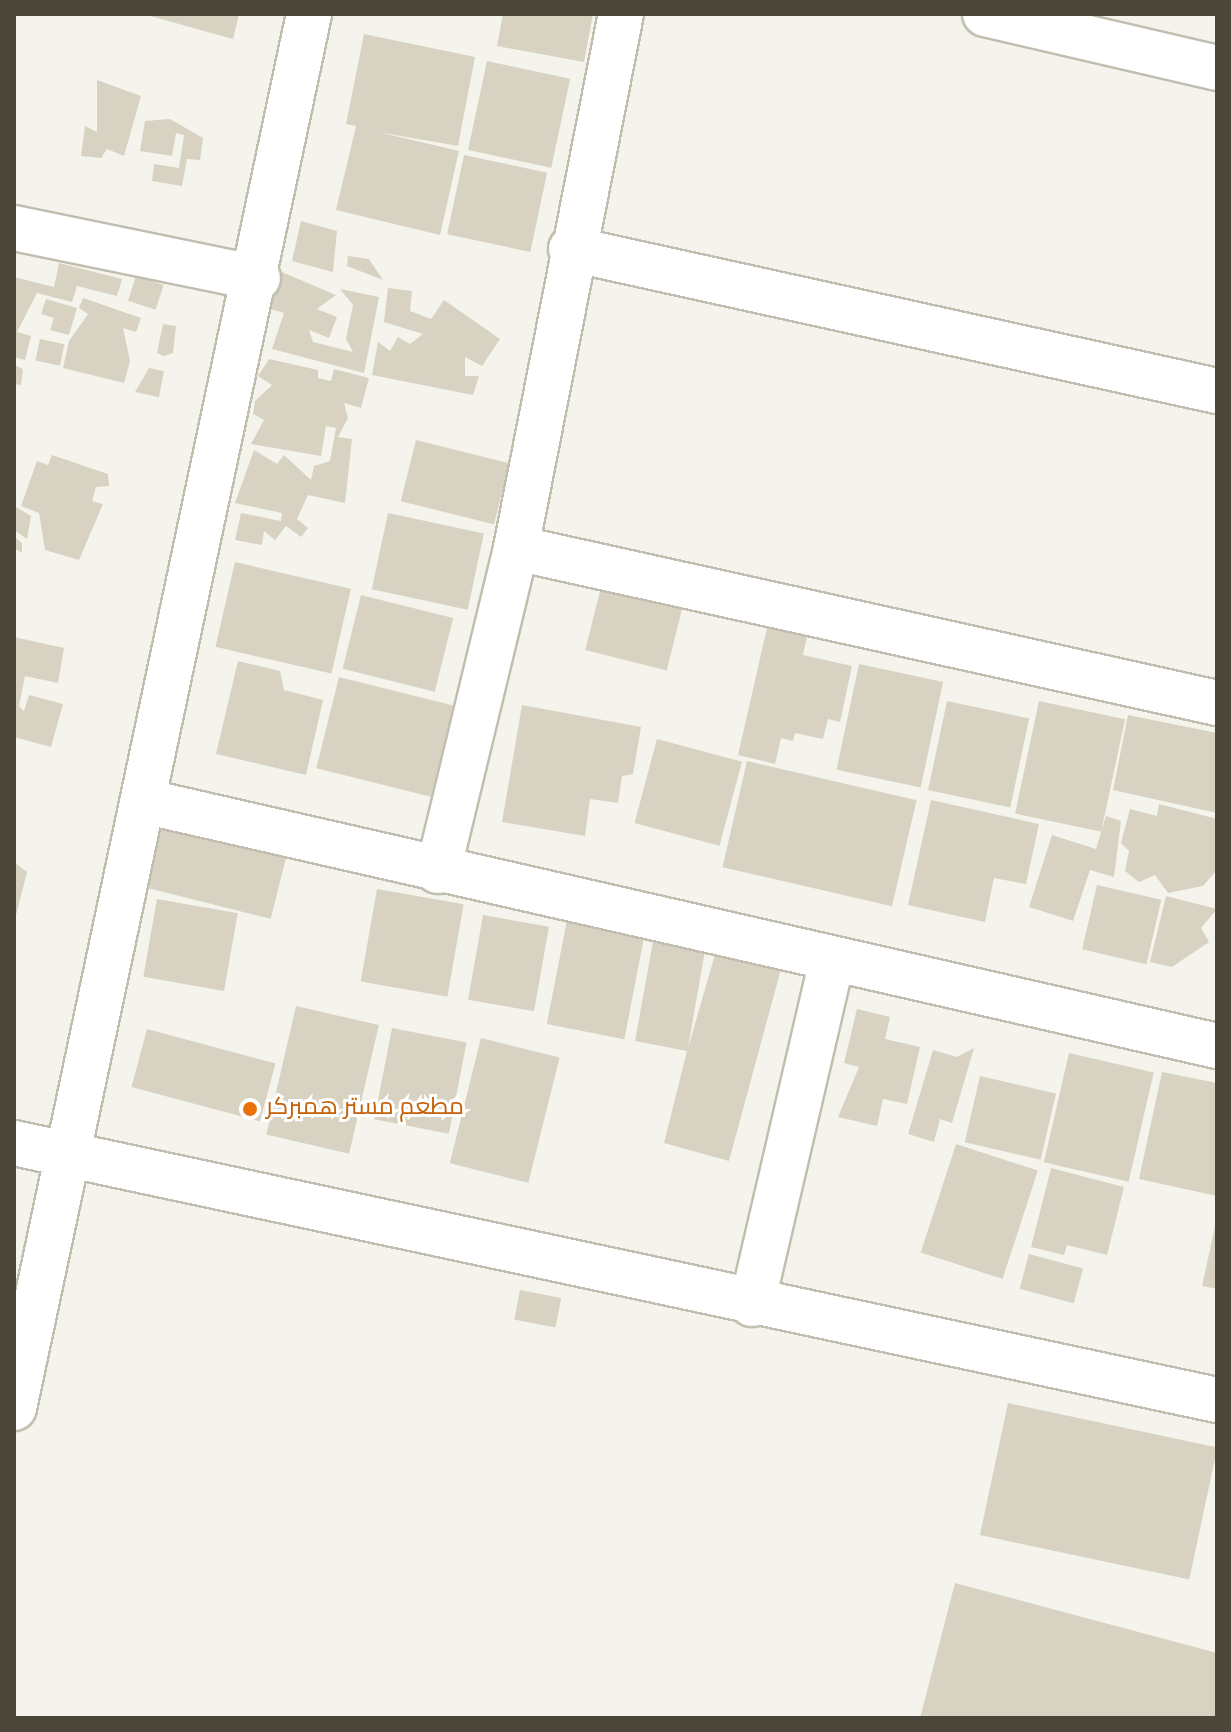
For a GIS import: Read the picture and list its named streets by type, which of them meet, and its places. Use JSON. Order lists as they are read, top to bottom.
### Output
{
  "places": ["مطعم مستر همبركر"]
}
